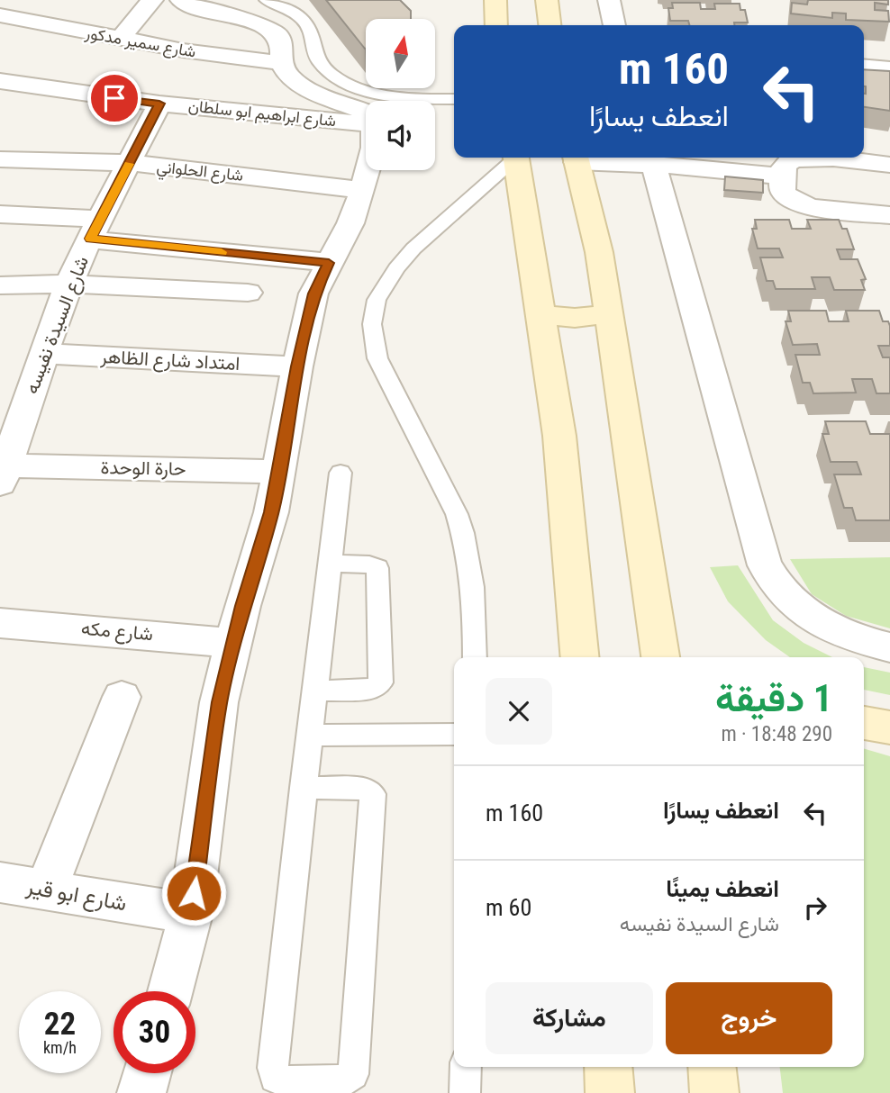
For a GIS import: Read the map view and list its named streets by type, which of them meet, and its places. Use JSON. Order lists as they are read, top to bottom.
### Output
{
  "streets": {
    "street": [
      "شارع سمير مدكور",
      "شارع ابراهيم ابو سلطان",
      "شارع الحلواني",
      "شارع السيدة نفيسه",
      "امتداد شارع الظاهر",
      "حارة الوحدة",
      "شارع مكه",
      "شارع ابو قير"
    ]
  },
  "crossings": [
    ["شارع ابراهيم ابو سلطان", "شارع السيدة نفيسه"],
    ["شارع الحلواني", "شارع السيدة نفيسه"],
    ["شارع السيدة نفيسه", "امتداد شارع الظاهر"],
    ["شارع السيدة نفيسه", "حارة الوحدة"]
  ],
  "north": "top",
  "page": {
    "turn": ["160 m", "انعطف يسارًا"],
    "heading": ["1 دقيقة", "290 m · 18:48"],
    "list": [
      {
        "name": "انعطف يسارًا",
        "value": "160 m"
      },
      {
        "name": "انعطف يمينًا",
        "note": "شارع السيدة نفيسه",
        "value": "60 m"
      }
    ],
    "buttons": ["خروج", "مشاركة"],
    "speed": "22 km/h",
    "limit": "30"
  }
}
